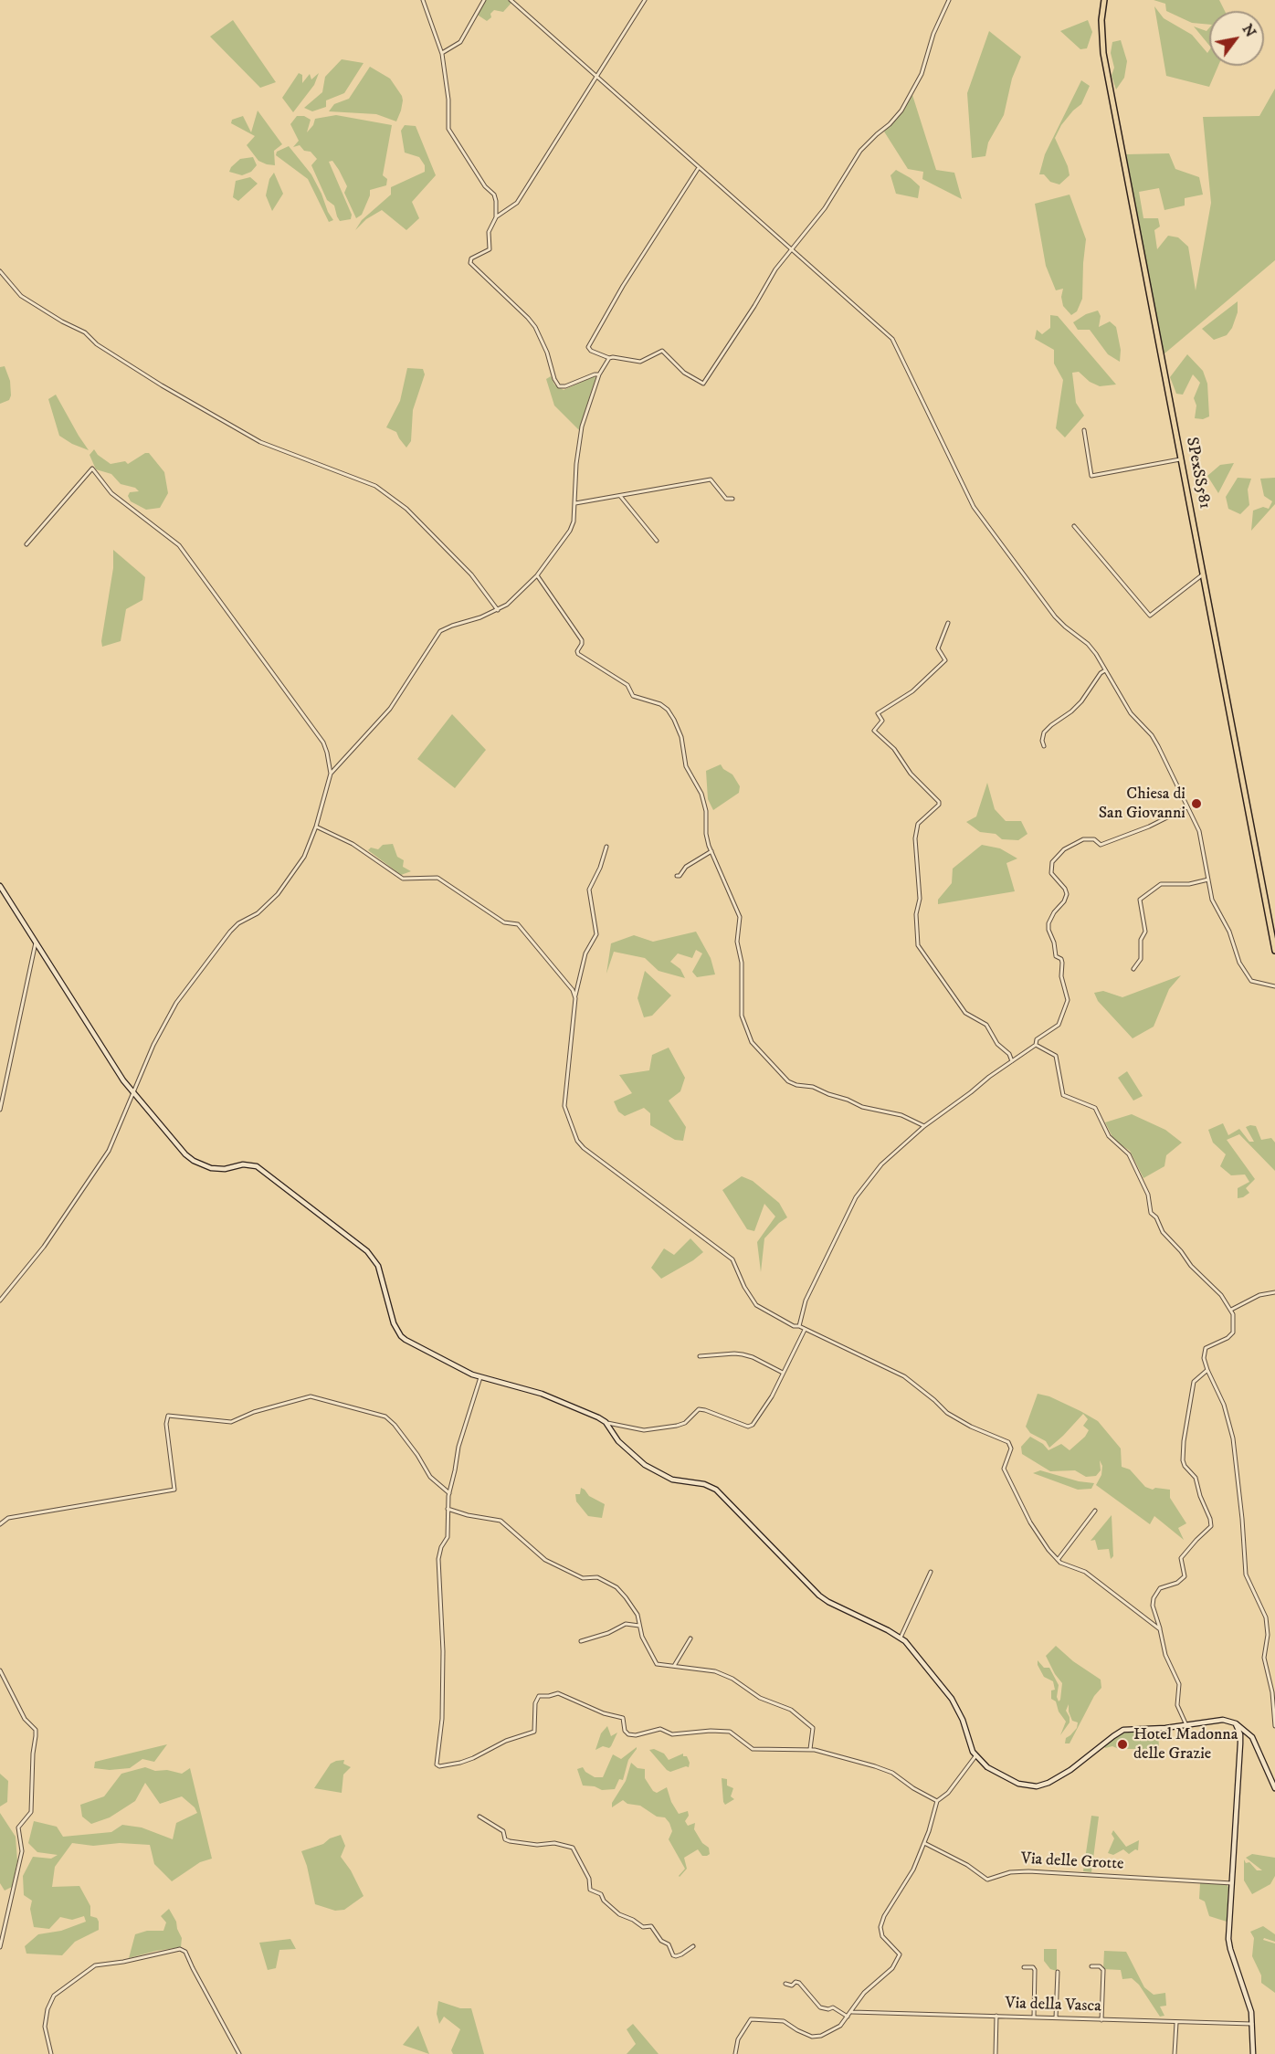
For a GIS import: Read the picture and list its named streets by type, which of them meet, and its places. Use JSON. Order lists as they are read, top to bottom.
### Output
{
  "streets": {
    "main road": ["SPexSS581"],
    "street": ["Via delle Grotte", "Via della Vasca"]
  },
  "places": ["Chiesa di San Giovanni", "Hotel Madonna delle Grazie"],
  "north": "top right"
}
